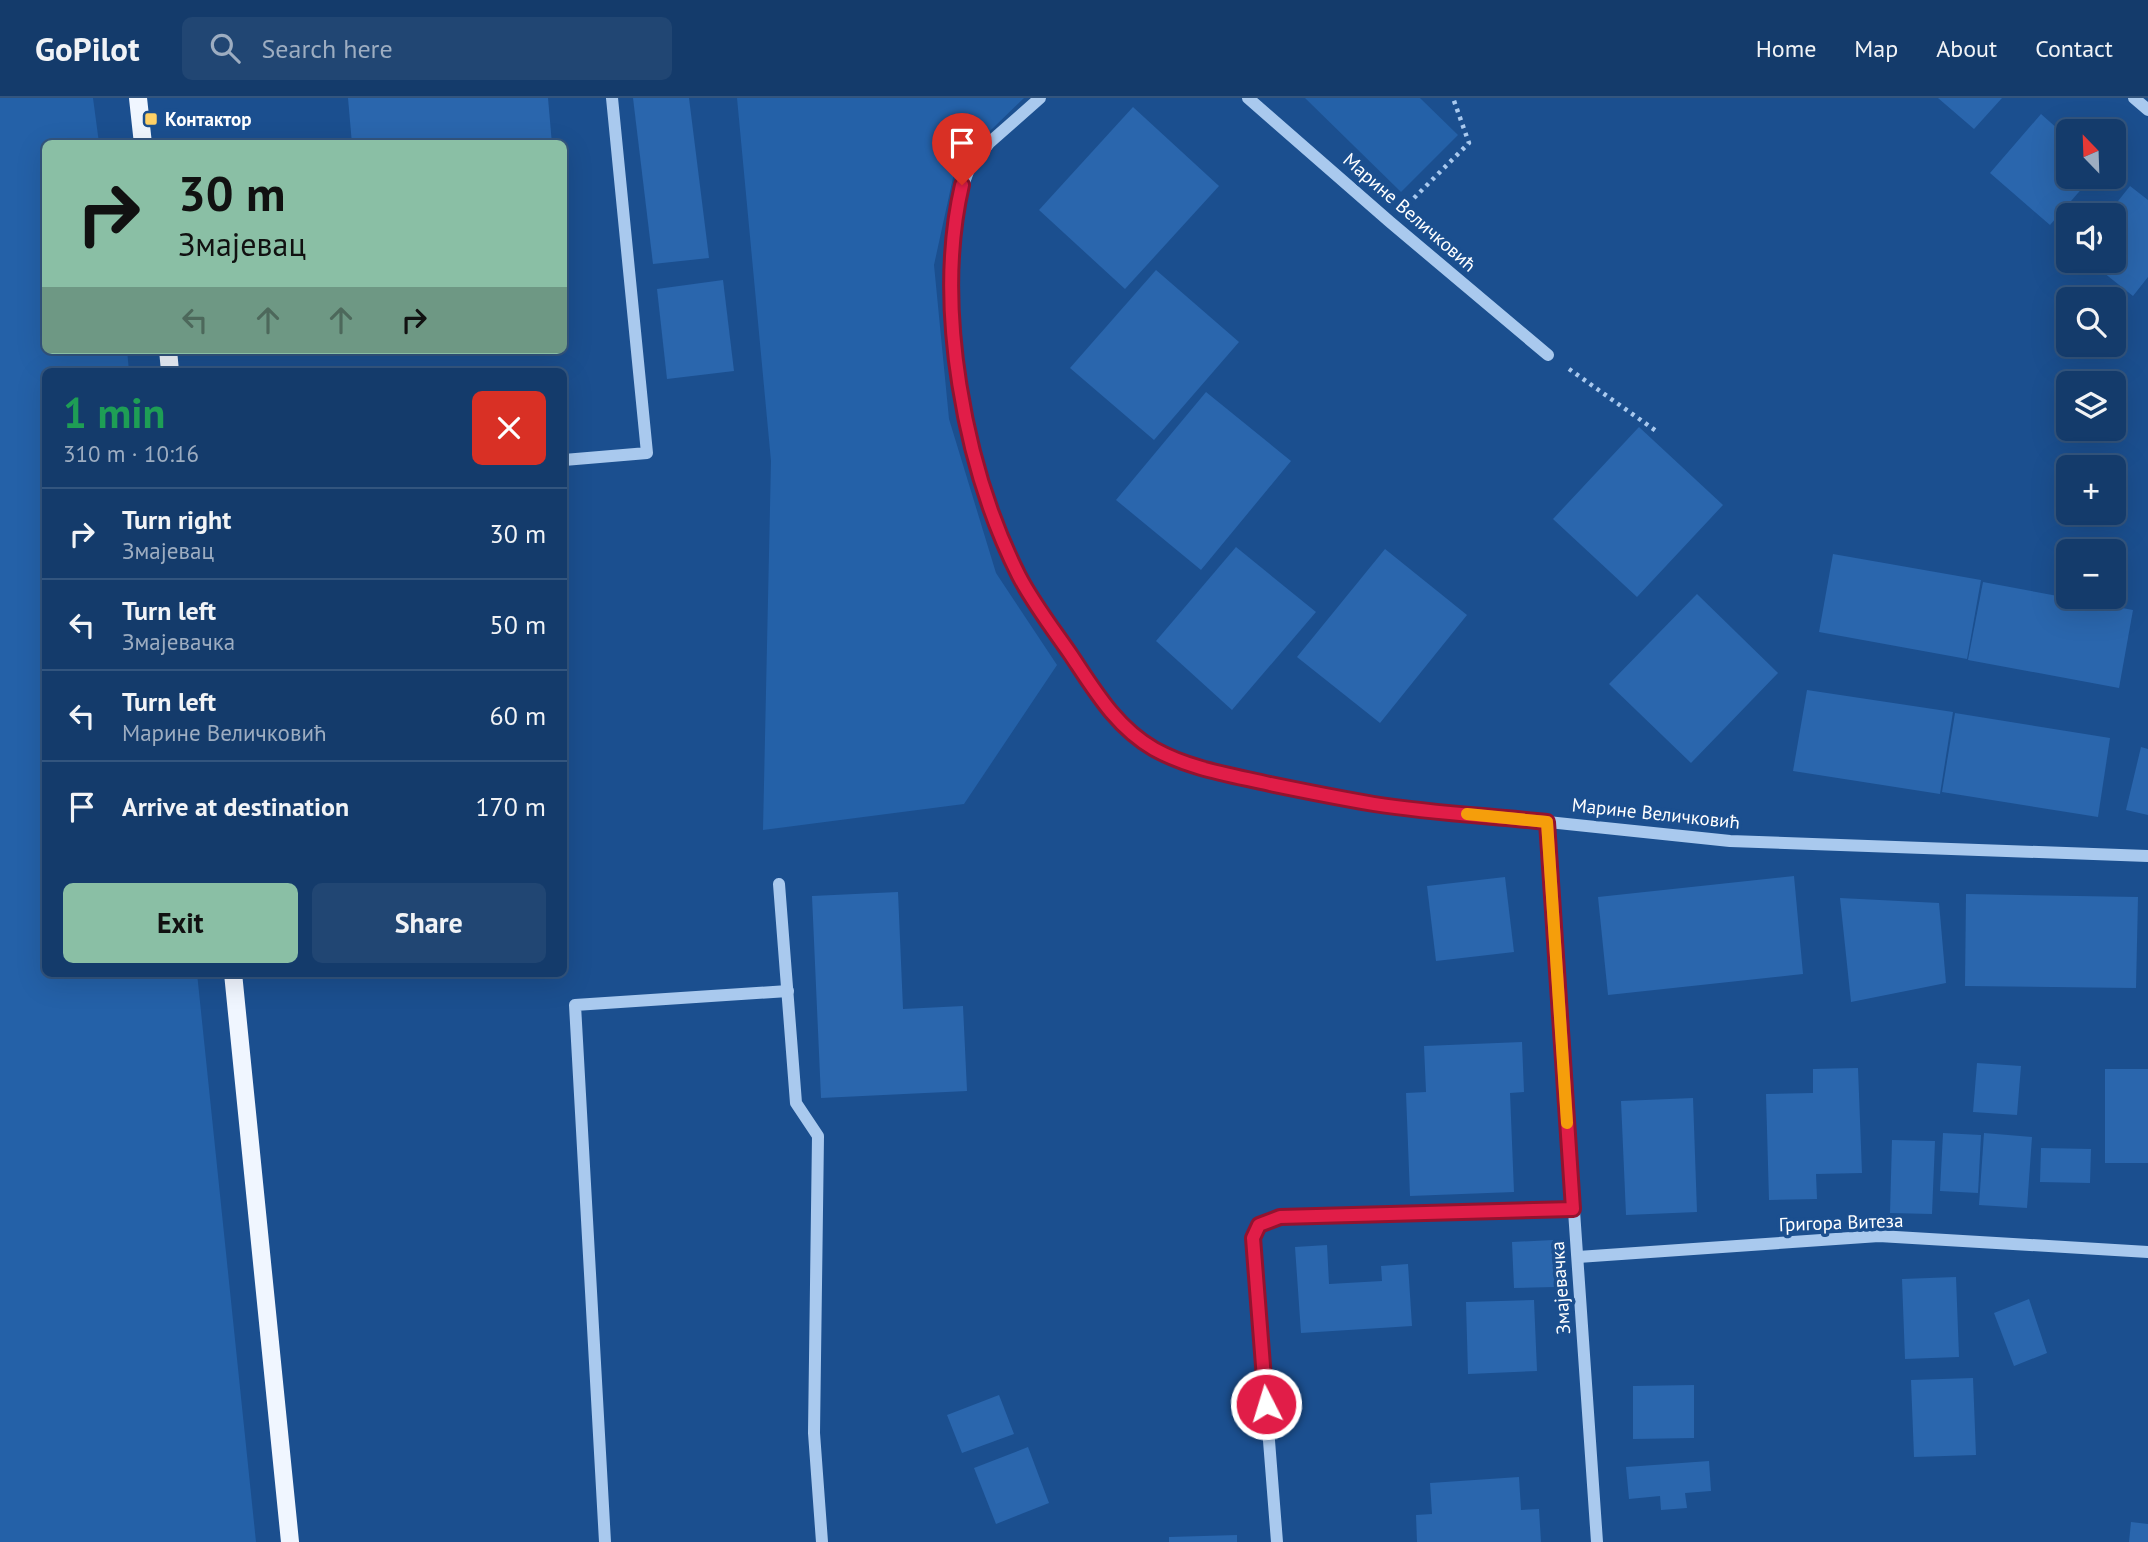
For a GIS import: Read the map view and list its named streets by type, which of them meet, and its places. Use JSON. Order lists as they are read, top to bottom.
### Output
{
  "streets": {
    "street": ["Марине Величковић", "Григора Витеза", "Змајевачка"]
  },
  "crossings": [
    ["Марине Величковић", "Змајевачка"],
    ["Григора Витеза", "Змајевачка"]
  ],
  "places": {
    "transit": ["Контактор"]
  },
  "north": "top left",
  "page": {
    "header": "GoPilot",
    "search": "Search here",
    "nav": [
      "Home",
      "Map",
      "About",
      "Contact"
    ],
    "map_buttons": ["+", "−"],
    "turn": ["30 m", "Змајевац"],
    "heading": ["1 min", "310 m · 10:16"],
    "list": [
      {
        "name": "Turn right",
        "note": "Змајевац",
        "value": "30 m"
      },
      {
        "name": "Turn left",
        "note": "Змајевачка",
        "value": "50 m"
      },
      {
        "name": "Turn left",
        "note": "Марине Величковић",
        "value": "60 m"
      },
      {
        "name": "Arrive at destination",
        "value": "170 m"
      }
    ],
    "buttons": ["Exit", "Share"]
  }
}
